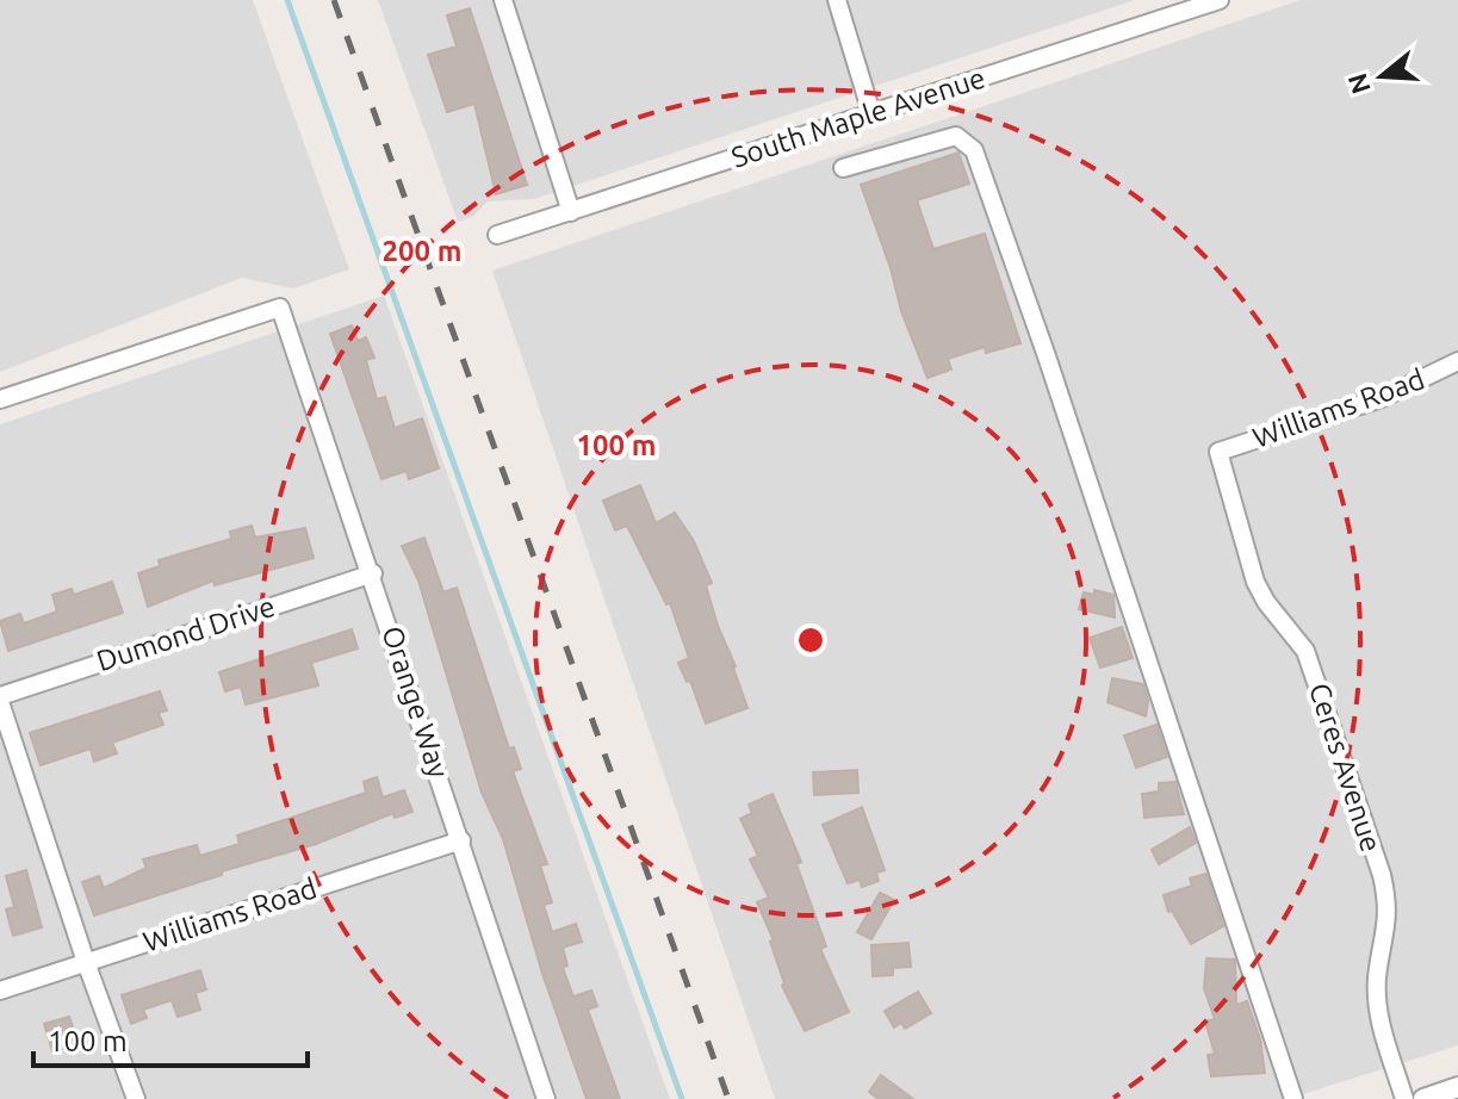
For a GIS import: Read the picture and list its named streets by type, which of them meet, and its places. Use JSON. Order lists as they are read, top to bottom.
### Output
{
  "streets": {
    "street": [
      "South Maple Avenue",
      "Williams Road",
      "Dumond Drive",
      "Orange Way",
      "Ceres Avenue"
    ]
  },
  "crossings": [
    ["Williams Road", "Orange Way"],
    ["Williams Road", "Ceres Avenue"],
    ["Dumond Drive", "Orange Way"]
  ],
  "scale_bar": "100 m",
  "north": "left",
  "rings": ["200 m", "100 m"]
}
